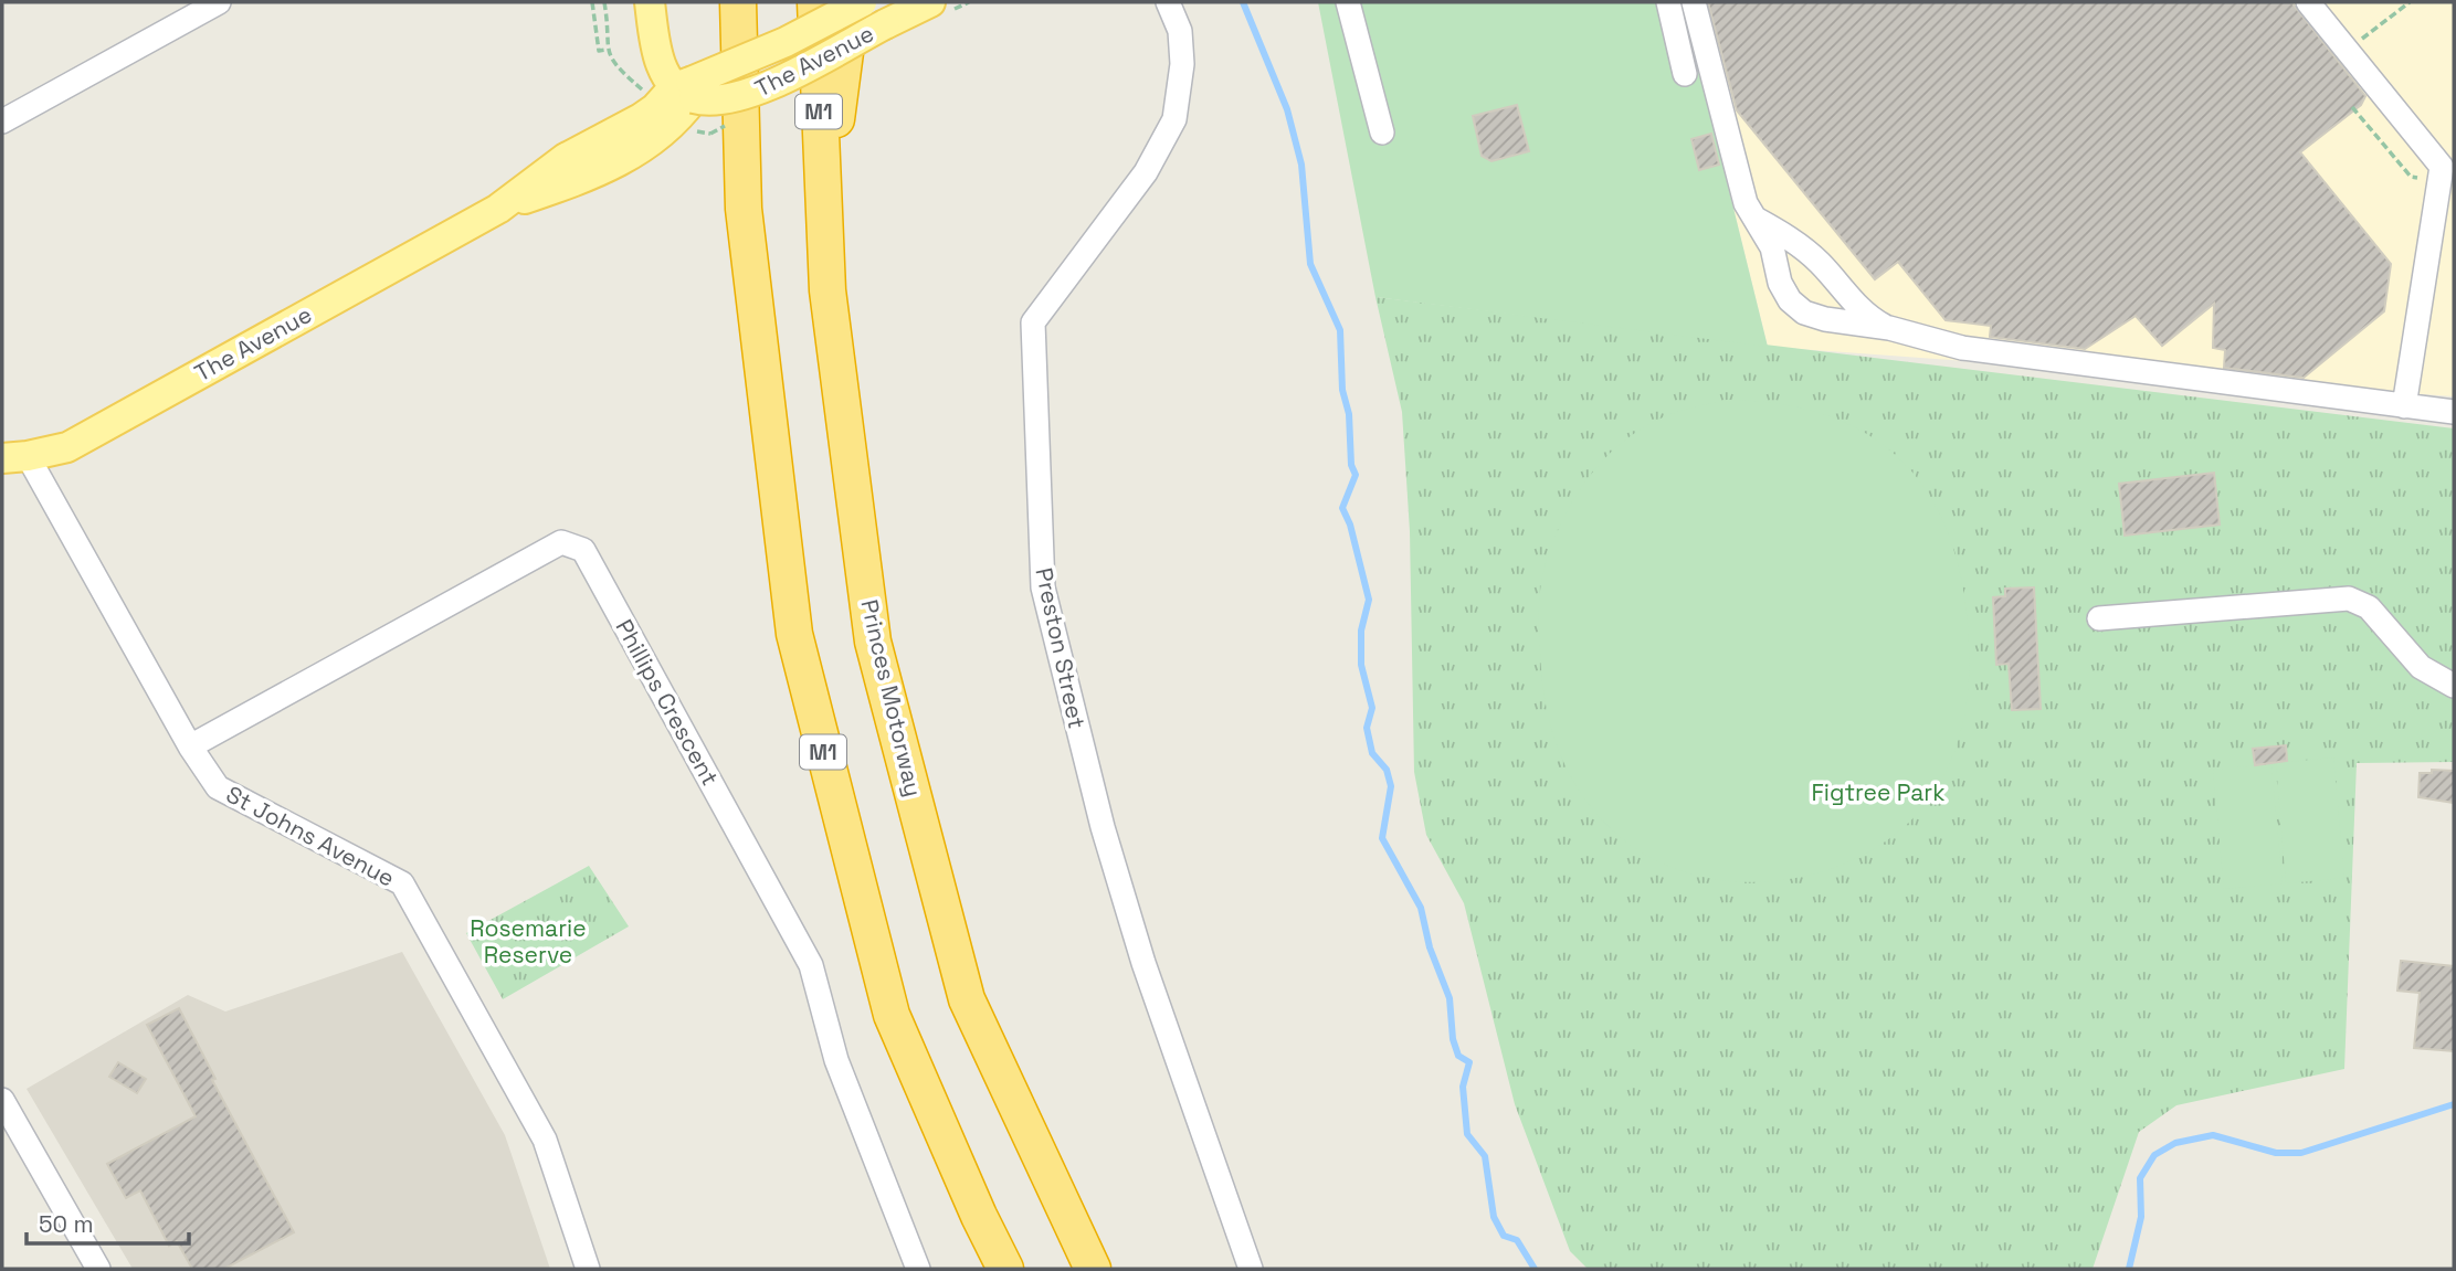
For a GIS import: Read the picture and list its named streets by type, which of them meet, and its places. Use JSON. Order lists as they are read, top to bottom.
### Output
{
  "streets": {
    "highway": ["M1", "Princes Motorway"],
    "main road": ["The Avenue"],
    "street": ["Preston Street", "Phillips Crescent", "St Johns Avenue"]
  },
  "crossings": [
    ["The Avenue", "St Johns Avenue"],
    ["Phillips Crescent", "St Johns Avenue"]
  ],
  "parks": ["Figtree Park", "Rosemarie Reserve"],
  "scale_bar": "50 m"
}
